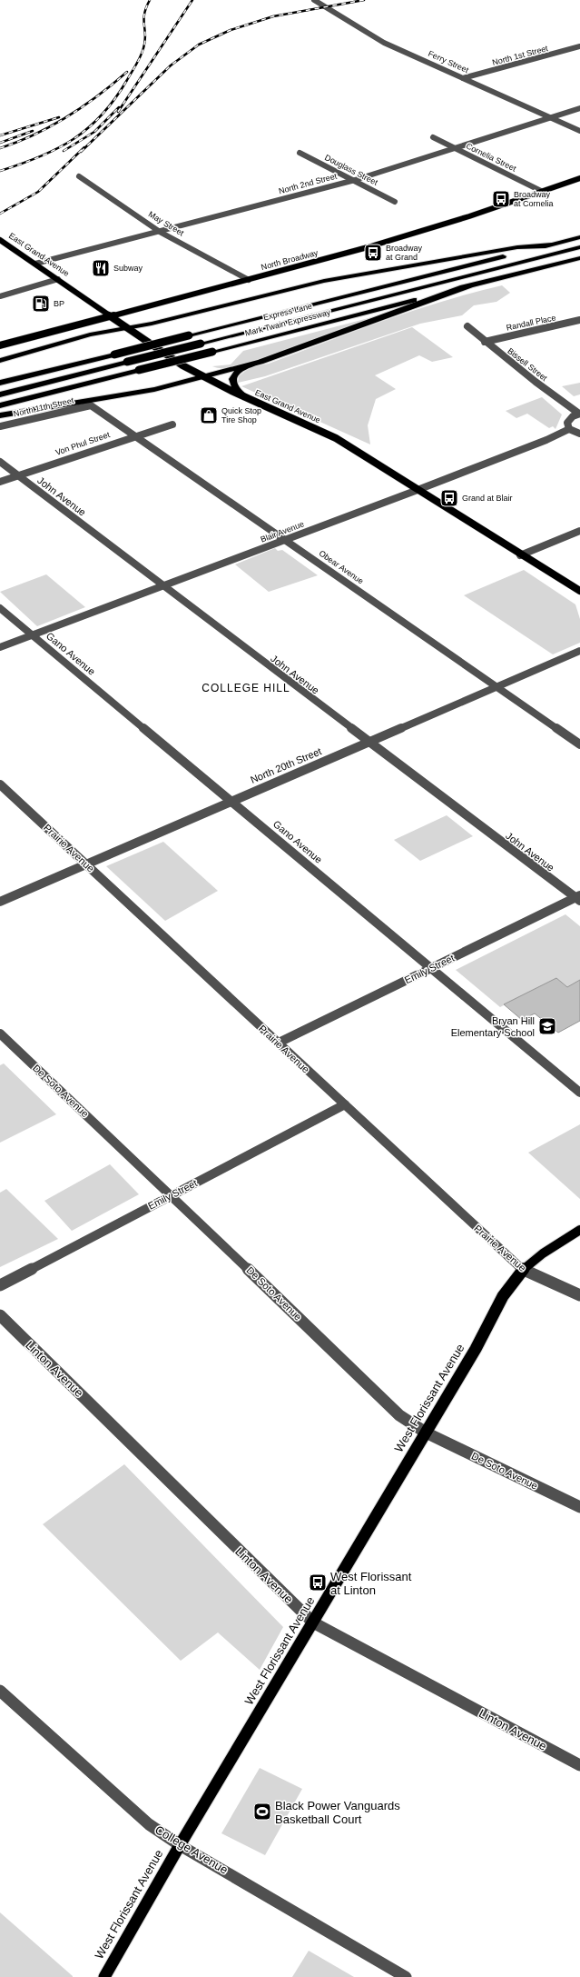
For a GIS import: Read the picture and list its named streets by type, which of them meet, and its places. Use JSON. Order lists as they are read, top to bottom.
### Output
{
  "streets": {
    "highway": ["Express Lane", "Mark Twain Expressway"],
    "main road": ["East Grand Avenue", "North Broadway", "West Florissant Avenue"],
    "street": [
      "North 1st Street",
      "Ferry Street",
      "Cornelia Street",
      "Douglass Street",
      "North 2nd Street",
      "May Street",
      "Randall Place",
      "Bissell Street",
      "North 11th Street",
      "Von Phul Street",
      "John Avenue",
      "Blair Avenue",
      "Obear Avenue",
      "Gano Avenue",
      "North 20th Street",
      "Prairie Avenue",
      "Emily Street",
      "De Soto Avenue",
      "Linton Avenue",
      "College Avenue"
    ]
  },
  "crossings": [
    ["North 1st Street", "Ferry Street"],
    ["Ferry Street", "North 2nd Street"],
    ["Cornelia Street", "North 2nd Street"],
    ["Cornelia Street", "North Broadway"],
    ["Douglass Street", "North 2nd Street"],
    ["North 2nd Street", "May Street"],
    ["North 2nd Street", "East Grand Avenue"],
    ["May Street", "North Broadway"],
    ["East Grand Avenue", "North Broadway"],
    ["East Grand Avenue", "Blair Avenue"],
    ["Randall Place", "Bissell Street"],
    ["North 11th Street", "Obear Avenue"],
    ["Von Phul Street", "John Avenue"],
    ["Von Phul Street", "Obear Avenue"],
    ["John Avenue", "Blair Avenue"],
    ["John Avenue", "North 20th Street"],
    ["John Avenue", "Emily Street"],
    ["Blair Avenue", "Obear Avenue"],
    ["Blair Avenue", "Gano Avenue"],
    ["Obear Avenue", "North 20th Street"],
    ["Gano Avenue", "North 20th Street"],
    ["Gano Avenue", "Emily Street"],
    ["North 20th Street", "Prairie Avenue"],
    ["Prairie Avenue", "Emily Street"],
    ["Prairie Avenue", "West Florissant Avenue"],
    ["Emily Street", "De Soto Avenue"],
    ["De Soto Avenue", "West Florissant Avenue"],
    ["Linton Avenue", "West Florissant Avenue"],
    ["West Florissant Avenue", "College Avenue"]
  ],
  "districts": ["COLLEGE HILL"],
  "places": {
    "bus stop": [
      "Broadway at Cornelia",
      "Broadway at Grand",
      "Grand at Blair",
      "West Florissant at Linton"
    ],
    "restaurant": ["Subway"],
    "fuel station": ["BP"],
    "shop": ["Quick Stop Tire Shop"],
    "school or university": ["Bryan Hill Elementary School"],
    "sports": ["Black Power Vanguards Basketball Court"]
  }
}
